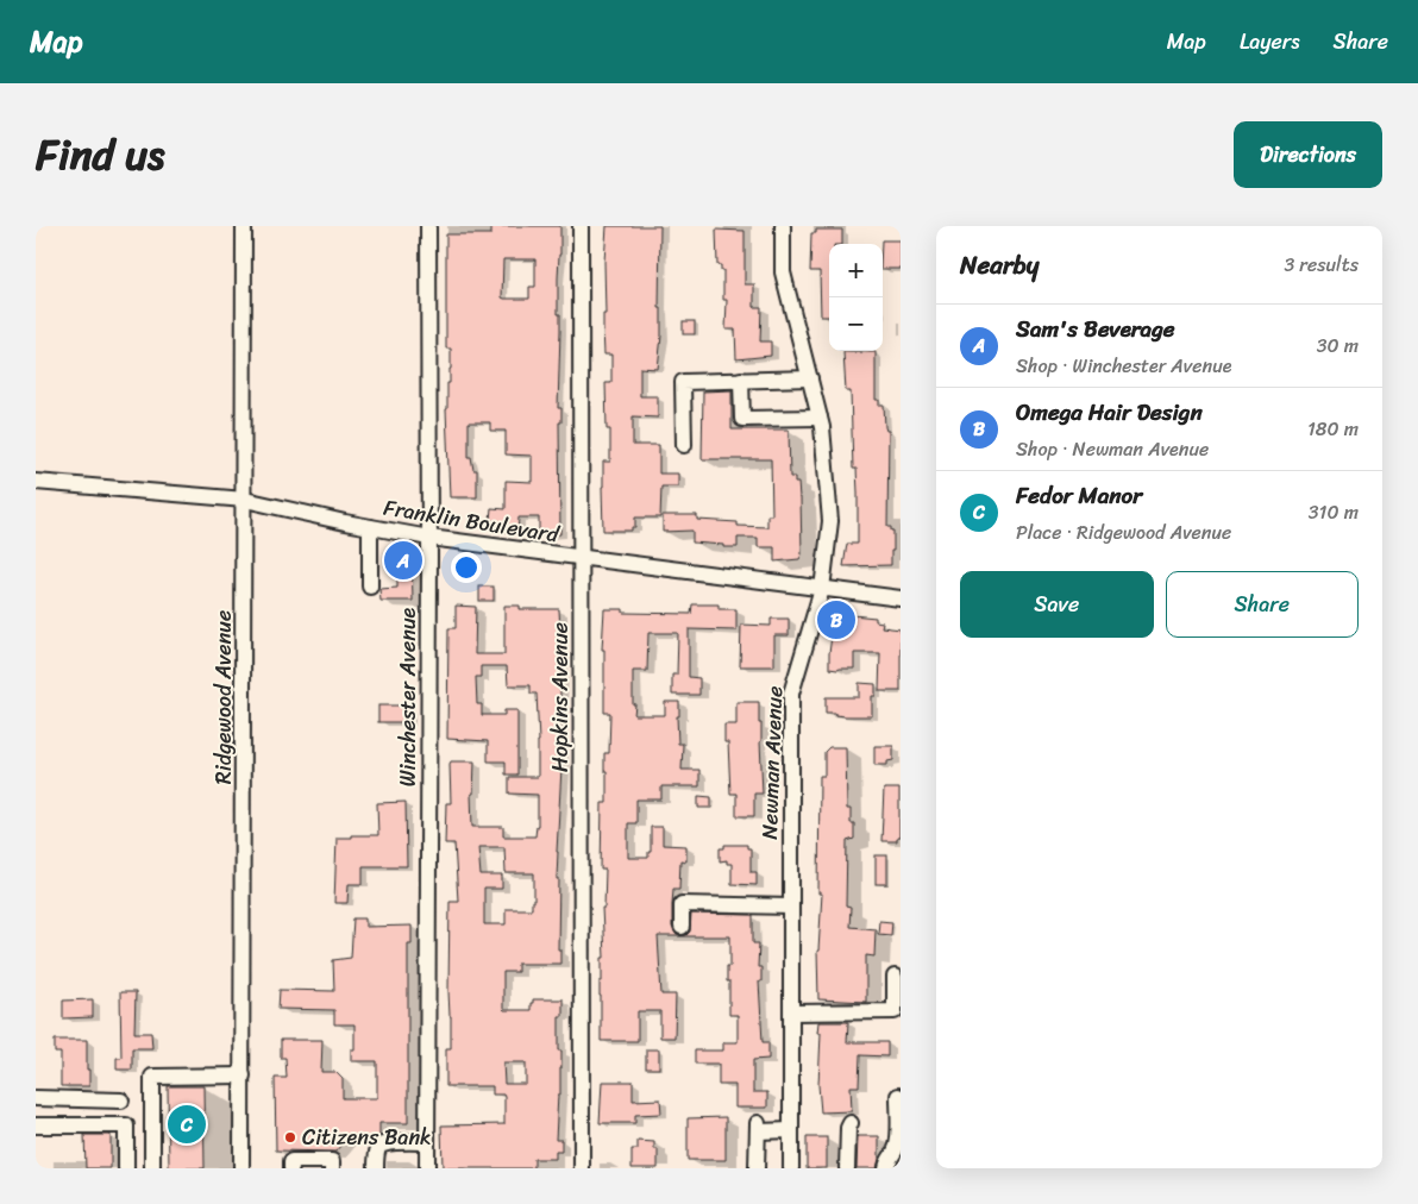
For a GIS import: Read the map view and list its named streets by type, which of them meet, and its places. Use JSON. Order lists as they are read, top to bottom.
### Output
{
  "streets": {
    "street": [
      "Franklin Boulevard",
      "Ridgewood Avenue",
      "Winchester Avenue",
      "Hopkins Avenue",
      "Newman Avenue"
    ]
  },
  "crossings": [
    ["Franklin Boulevard", "Ridgewood Avenue"],
    ["Franklin Boulevard", "Winchester Avenue"],
    ["Franklin Boulevard", "Hopkins Avenue"],
    ["Franklin Boulevard", "Newman Avenue"]
  ],
  "places": ["Citizens Bank"],
  "page": {
    "header": "Map",
    "nav": ["Map", "Layers", "Share"],
    "title": "Find us",
    "buttons": [
      "Directions",
      ["Save", "Share"]
    ],
    "heading": ["Nearby", "3 results"],
    "map_buttons": ["+", "−"],
    "list": [
      {
        "mark": "A",
        "name": "Sam's Beverage",
        "note": "Shop · Winchester Avenue",
        "value": "30 m"
      },
      {
        "mark": "B",
        "name": "Omega Hair Design",
        "note": "Shop · Newman Avenue",
        "value": "180 m"
      },
      {
        "mark": "C",
        "name": "Fedor Manor",
        "note": "Place · Ridgewood Avenue",
        "value": "310 m"
      }
    ],
    "pins": ["A", "B", "C"]
  }
}
